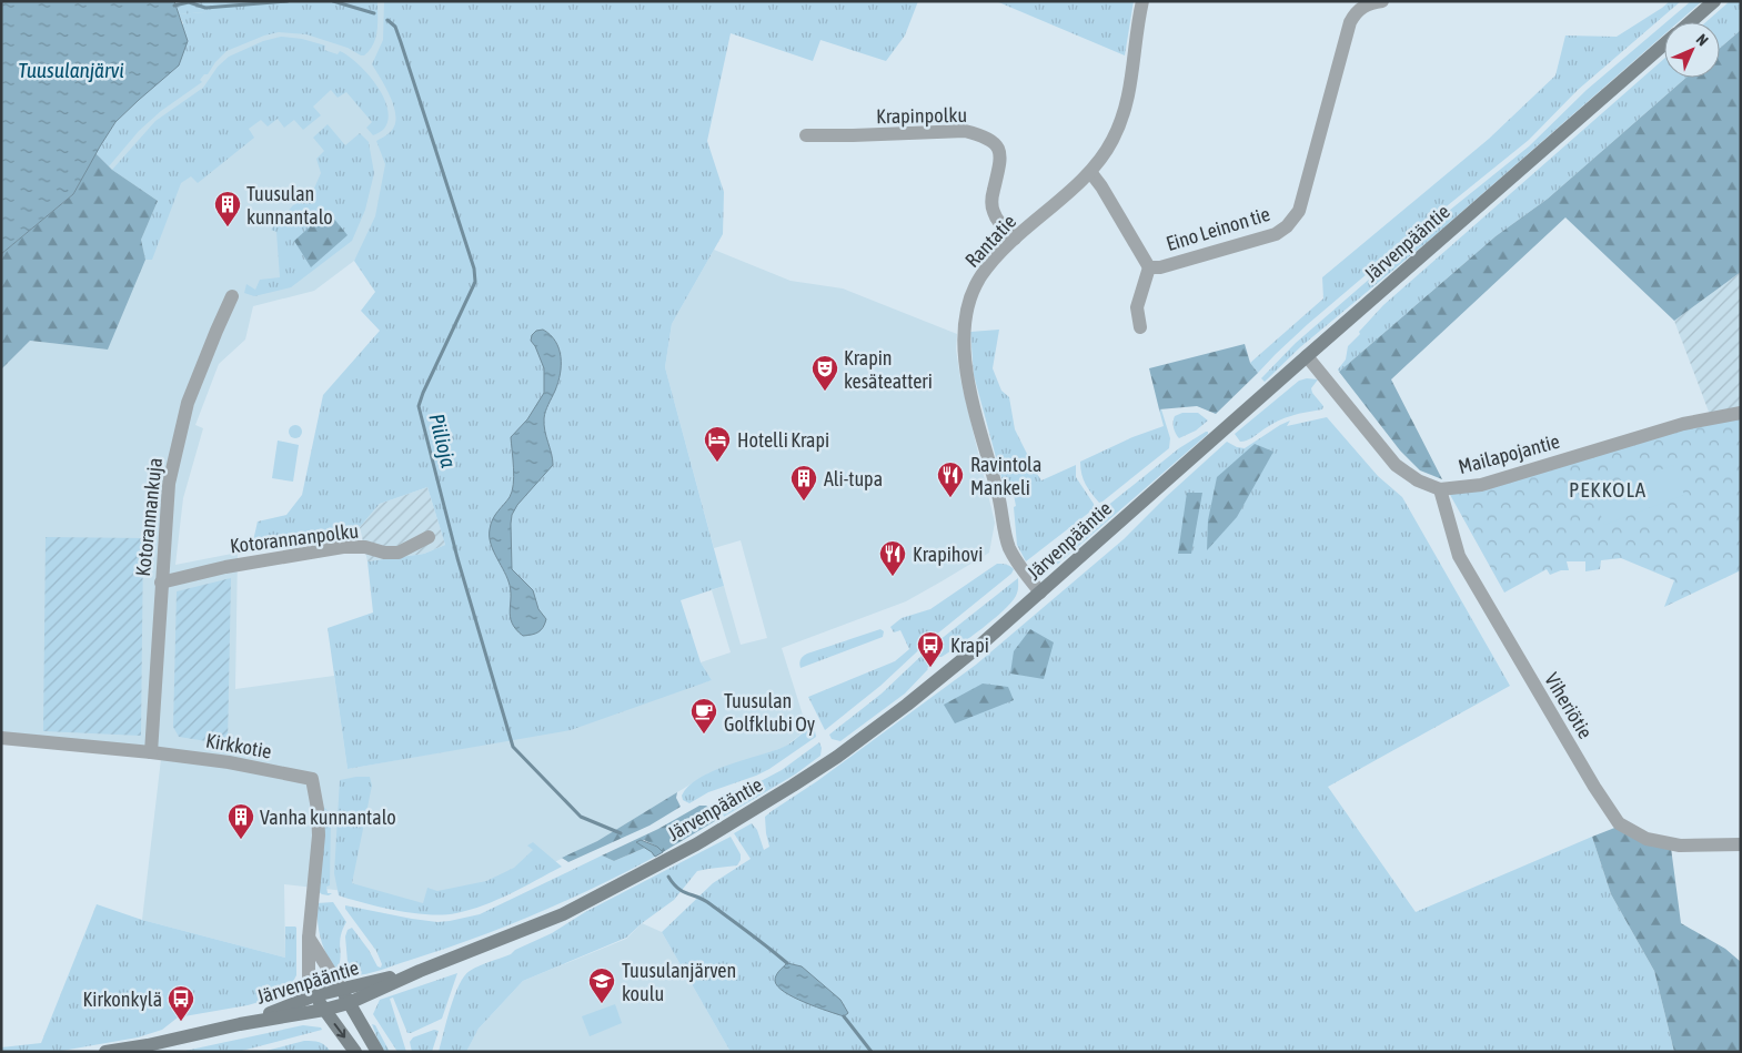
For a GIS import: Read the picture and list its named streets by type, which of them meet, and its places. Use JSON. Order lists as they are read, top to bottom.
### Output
{
  "streets": {
    "main road": ["Järvenpääntie"],
    "street": [
      "Krapinpolku",
      "Eino Leinon tie",
      "Rantatie",
      "Mailapojantie",
      "Kotorannankuja",
      "Kotorannanpolku",
      "Viheriötie",
      "Kirkkotie"
    ]
  },
  "crossings": [
    ["Krapinpolku", "Rantatie"],
    ["Eino Leinon tie", "Rantatie"],
    ["Rantatie", "Järvenpääntie"],
    ["Järvenpääntie", "Mailapojantie"],
    ["Järvenpääntie", "Kirkkotie"],
    ["Mailapojantie", "Viheriötie"],
    ["Kotorannankuja", "Kotorannanpolku"],
    ["Kotorannankuja", "Kirkkotie"]
  ],
  "districts": ["PEKKOLA"],
  "water": ["Tuusulanjärvi", "Piilioja"],
  "places": {
    "building": ["Tuusulan kunnantalo", "Ali-tupa", "Vanha kunnantalo"],
    "theatre": ["Krapin kesäteatteri"],
    "hotel": ["Hotelli Krapi"],
    "restaurant": ["Ravintola Mankeli", "Krapihovi"],
    "bus stop": ["Krapi", "Kirkonkylä"],
    "cafe": ["Tuusulan Golfklubi Oy"],
    "school or university": ["Tuusulanjärven koulu"]
  },
  "north": "top right"
}
